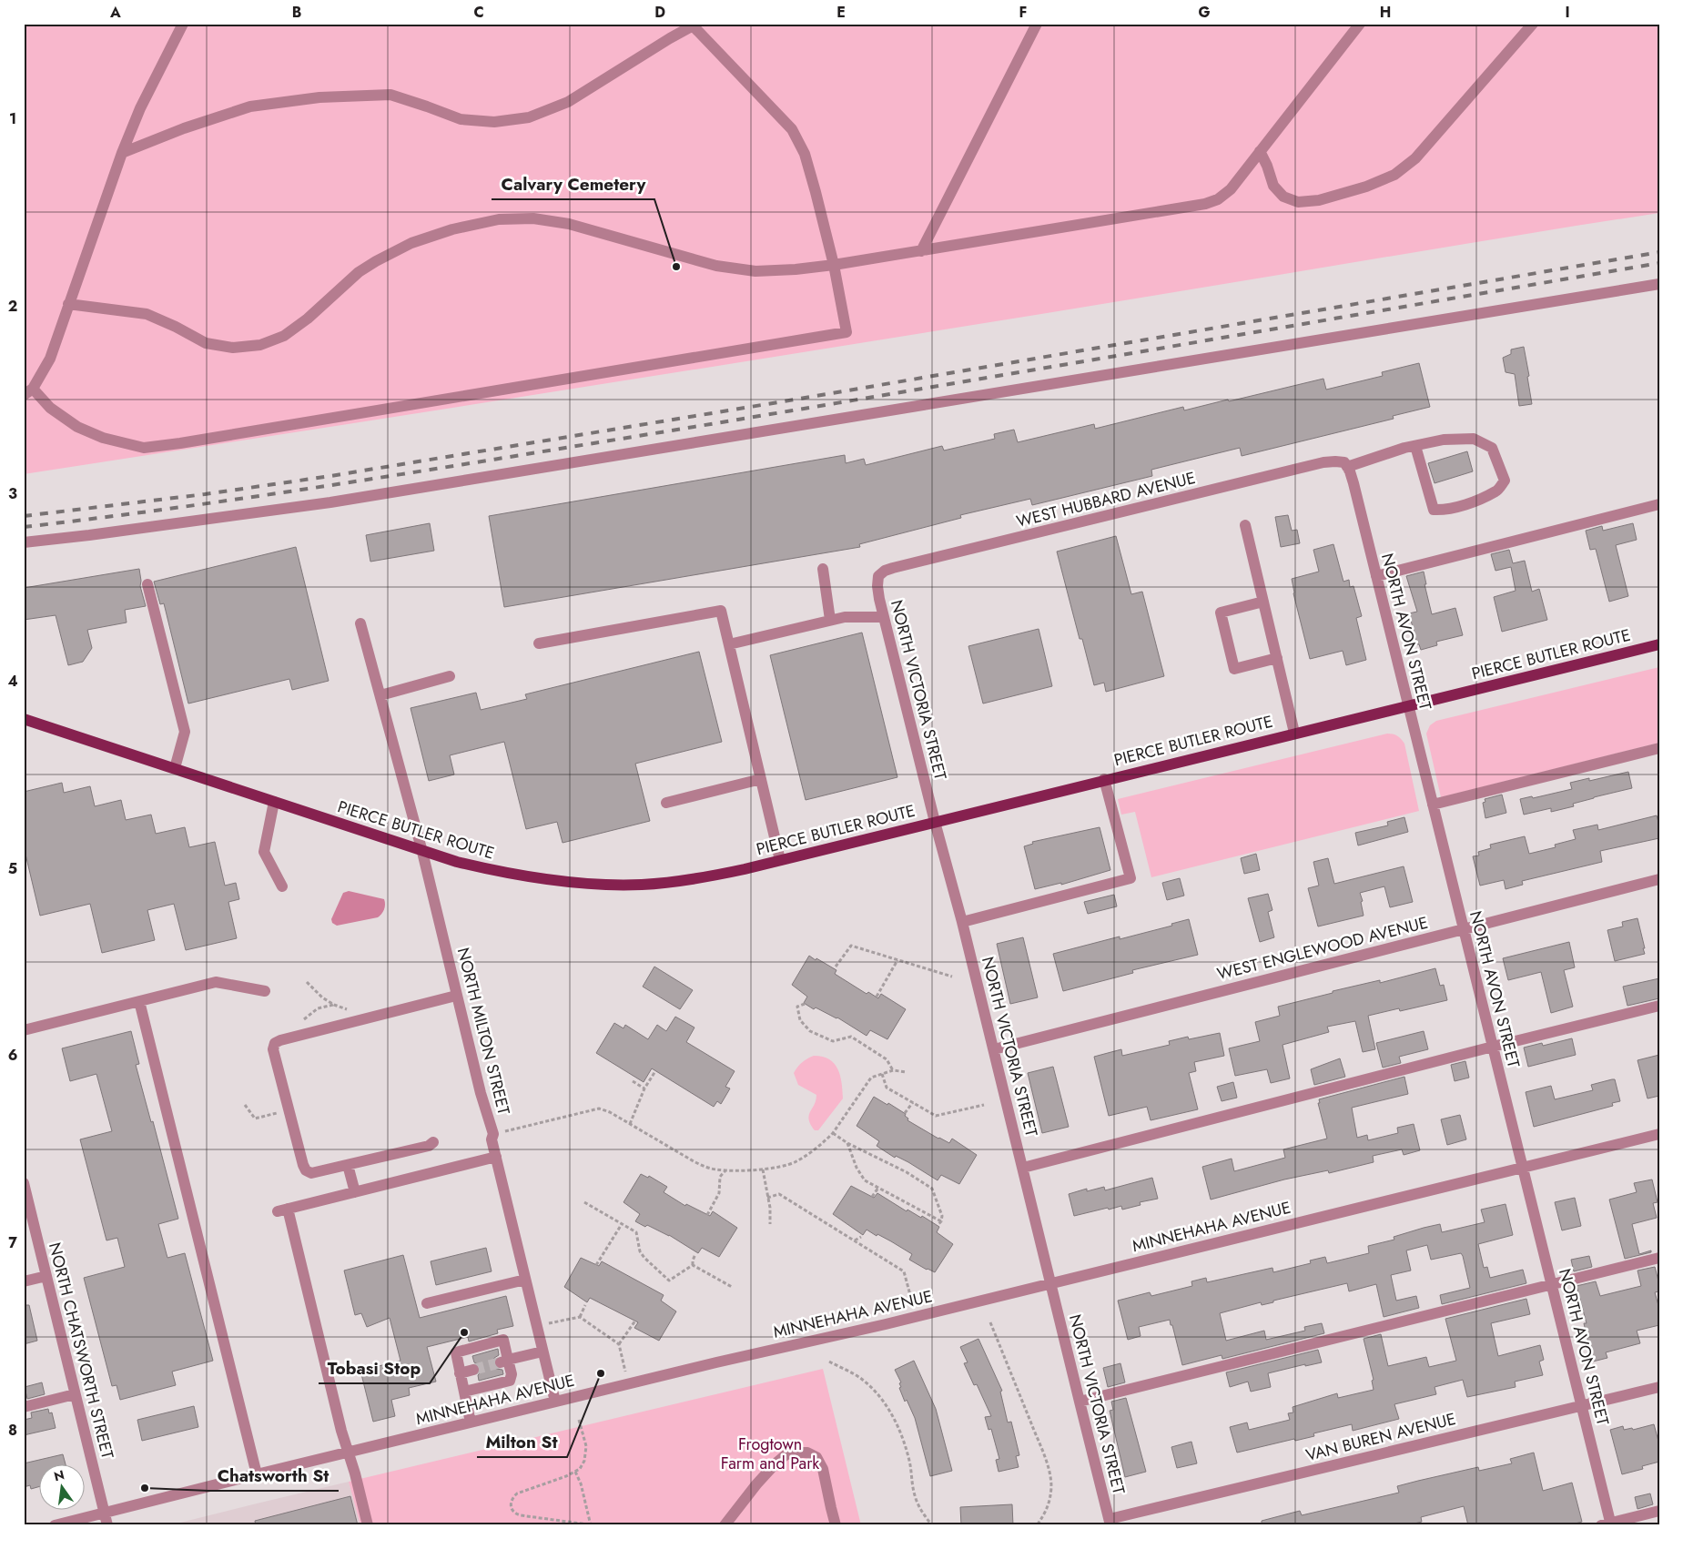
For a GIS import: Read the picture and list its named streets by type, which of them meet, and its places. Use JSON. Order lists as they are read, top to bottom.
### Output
{
  "streets": {
    "main road": ["PIERCE BUTLER ROUTE"],
    "street": [
      "WEST HUBBARD AVENUE",
      "NORTH AVON STREET",
      "NORTH VICTORIA STREET",
      "WEST ENGLEWOOD AVENUE",
      "NORTH MILTON STREET",
      "MINNEHAHA AVENUE",
      "NORTH CHATSWORTH STREET",
      "VAN BUREN AVENUE"
    ]
  },
  "crossings": [
    ["WEST HUBBARD AVENUE", "NORTH AVON STREET"],
    ["WEST HUBBARD AVENUE", "NORTH VICTORIA STREET"],
    ["NORTH AVON STREET", "PIERCE BUTLER ROUTE"],
    ["NORTH AVON STREET", "WEST ENGLEWOOD AVENUE"],
    ["NORTH AVON STREET", "MINNEHAHA AVENUE"],
    ["NORTH AVON STREET", "VAN BUREN AVENUE"],
    ["PIERCE BUTLER ROUTE", "NORTH VICTORIA STREET"],
    ["PIERCE BUTLER ROUTE", "NORTH MILTON STREET"],
    ["NORTH VICTORIA STREET", "WEST ENGLEWOOD AVENUE"],
    ["NORTH VICTORIA STREET", "MINNEHAHA AVENUE"],
    ["NORTH VICTORIA STREET", "VAN BUREN AVENUE"],
    ["NORTH MILTON STREET", "MINNEHAHA AVENUE"],
    ["MINNEHAHA AVENUE", "NORTH CHATSWORTH STREET"]
  ],
  "parks": ["Frogtown Farm and Park"],
  "places": [
    "Calvary Cemetery",
    "Tobasi Stop",
    "Milton St",
    "Chatsworth St"
  ],
  "north": "top",
  "grid": {
    "columns": [
      "A",
      "B",
      "C",
      "D",
      "E",
      "F",
      "G",
      "H",
      "I"
    ],
    "rows": [
      "1",
      "2",
      "3",
      "4",
      "5",
      "6",
      "7",
      "8"
    ]
  }
}
